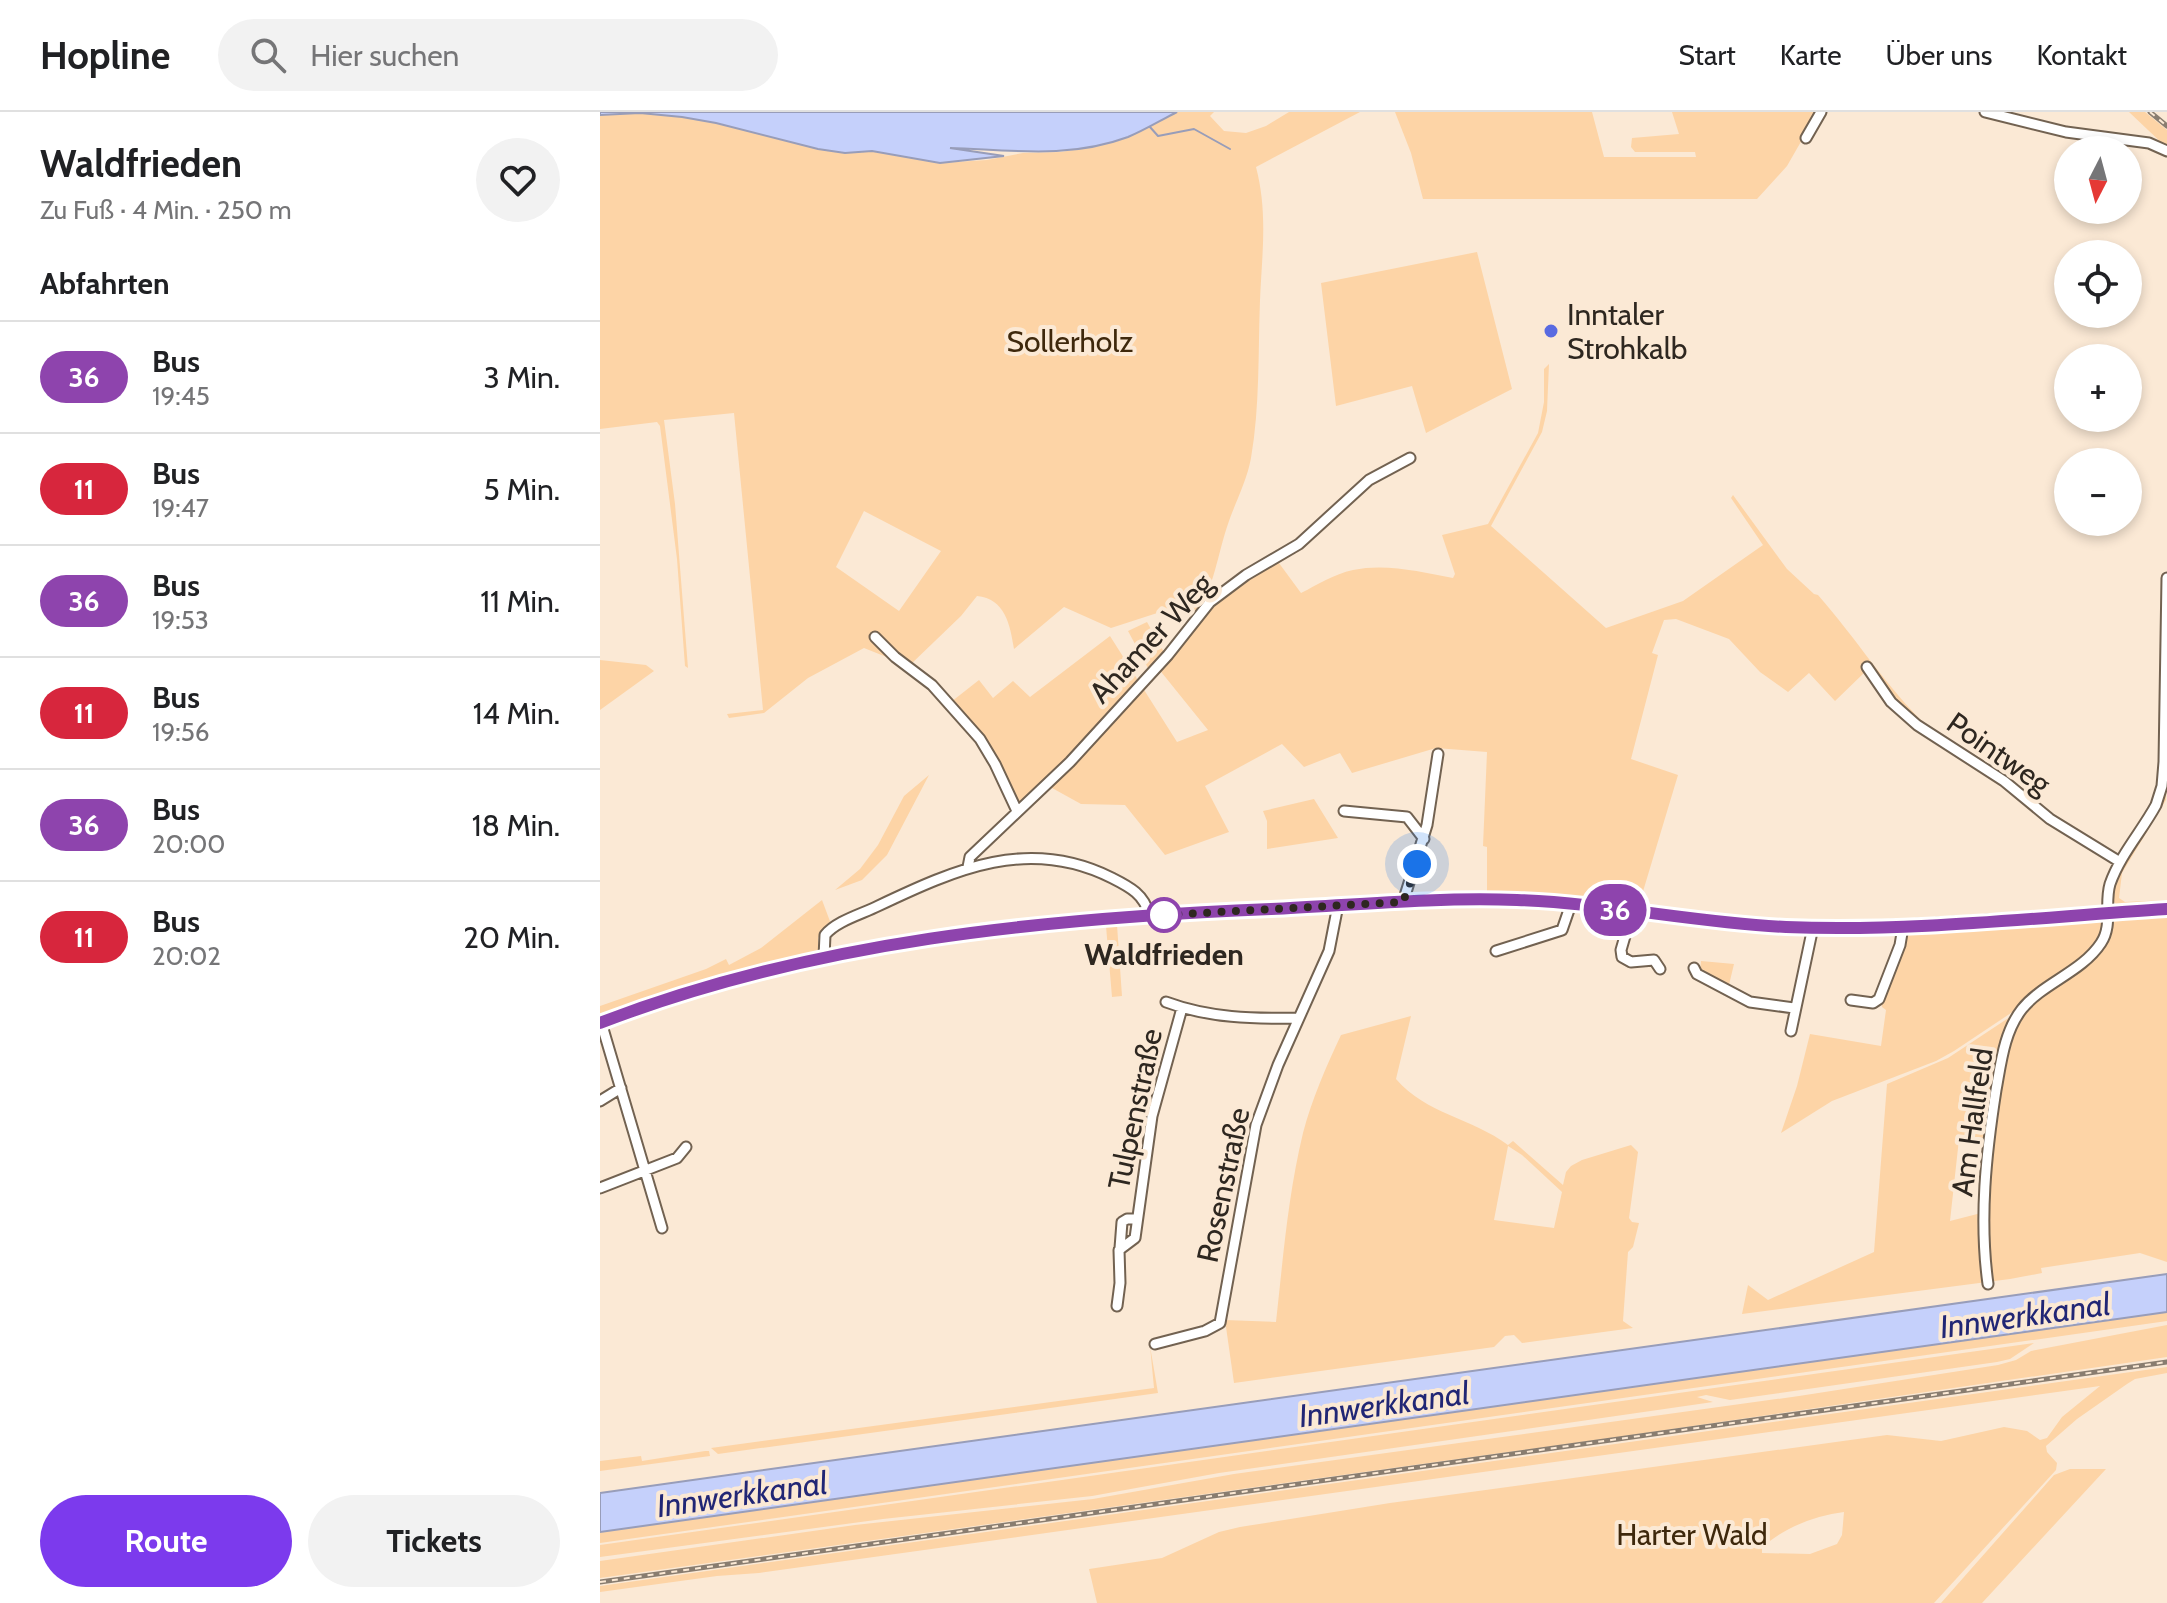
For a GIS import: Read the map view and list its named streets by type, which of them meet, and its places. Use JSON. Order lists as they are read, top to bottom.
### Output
{
  "streets": {
    "street": [
      "Ahamer Weg",
      "Pointweg",
      "Tulpenstraße",
      "Am Hallfeld",
      "Rosenstraße"
    ]
  },
  "crossings": [
    ["Pointweg", "Am Hallfeld"]
  ],
  "water": ["Innwerkkanal"],
  "parks": ["Sollerholz", "Harter Wald"],
  "places": ["Inntaler Strohkalb", "Waldfrieden"],
  "lines": ["bus line 36"],
  "north": "bottom",
  "page": {
    "header": "Hopline",
    "search": "Hier suchen",
    "nav": [
      "Start",
      "Karte",
      "Über uns",
      "Kontakt"
    ],
    "heading": [
      ["Waldfrieden", "Zu Fuß · 4 Min. · 250 m"],
      "Abfahrten"
    ],
    "on_map": "36",
    "map_buttons": ["+", "−"],
    "list": [
      {
        "mark": "36",
        "name": "Bus",
        "note": "19:45",
        "value": "3 Min."
      },
      {
        "mark": "11",
        "name": "Bus",
        "note": "19:47",
        "value": "5 Min."
      },
      {
        "mark": "36",
        "name": "Bus",
        "note": "19:53",
        "value": "11 Min."
      },
      {
        "mark": "11",
        "name": "Bus",
        "note": "19:56",
        "value": "14 Min."
      },
      {
        "mark": "36",
        "name": "Bus",
        "note": "20:00",
        "value": "18 Min."
      },
      {
        "mark": "11",
        "name": "Bus",
        "note": "20:02",
        "value": "20 Min."
      }
    ],
    "buttons": ["Route", "Tickets"]
  }
}
